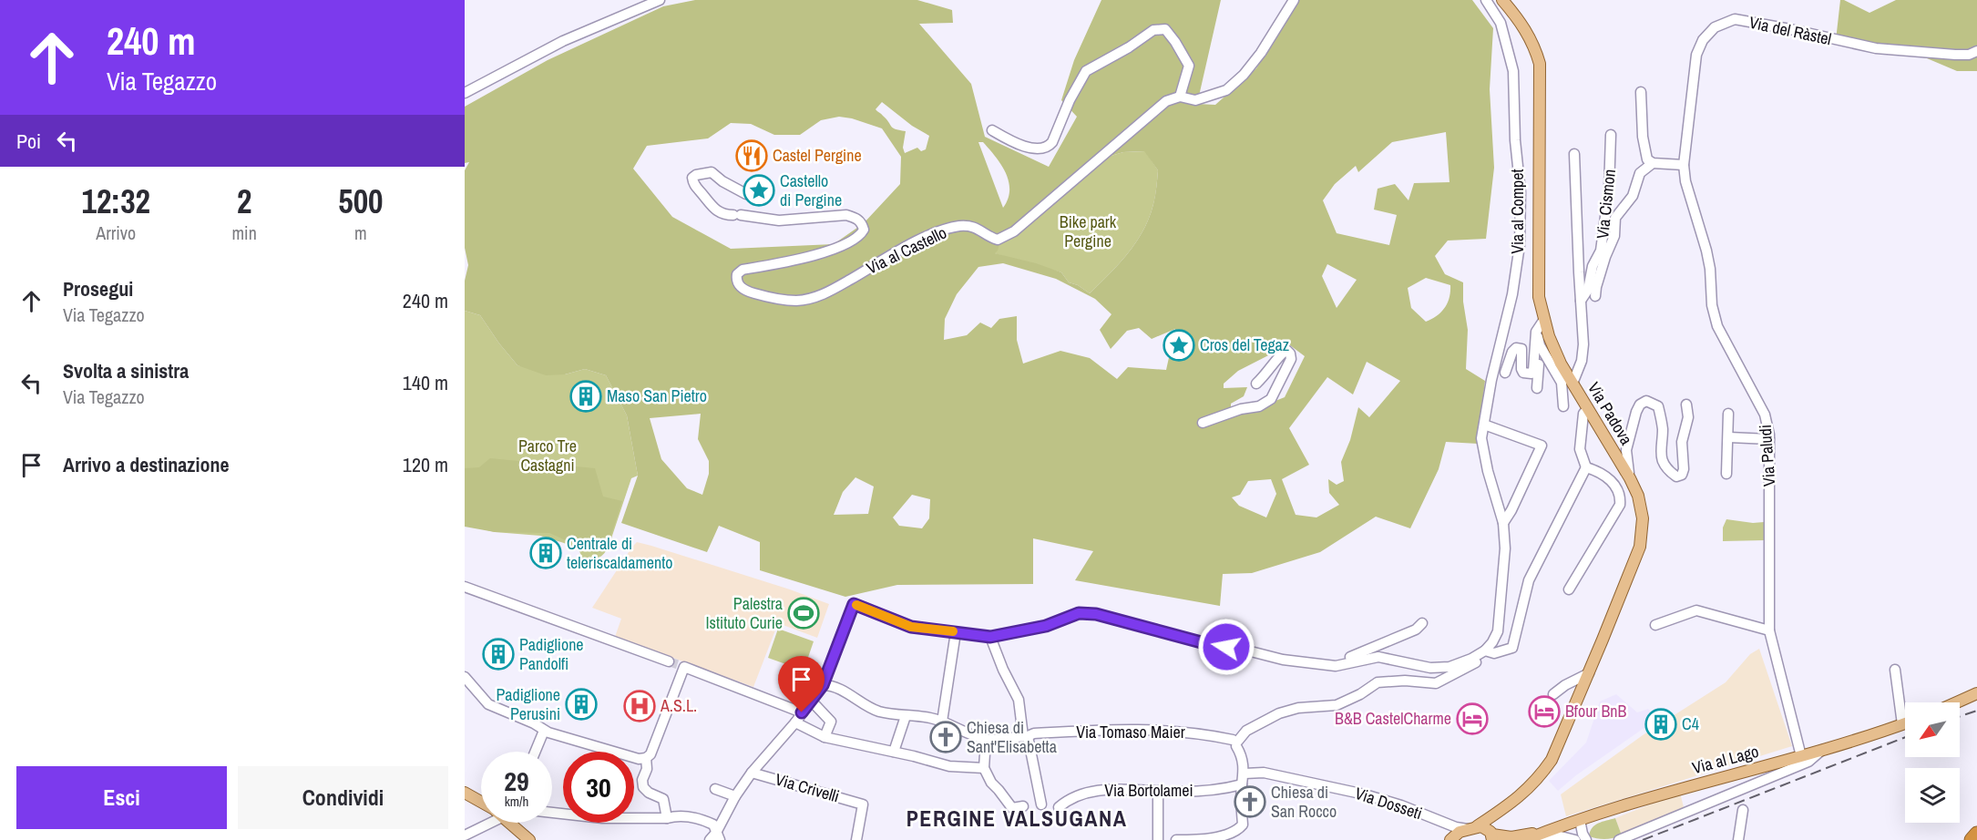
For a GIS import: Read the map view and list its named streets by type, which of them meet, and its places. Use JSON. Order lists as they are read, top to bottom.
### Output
{
  "streets": {
    "main road": ["Via Padova", "Via al Lago"],
    "street": [
      "Via del Ràstel",
      "Via Cismon",
      "Via al Compet",
      "Via al Castello",
      "Via Paludi",
      "Via Tomaso Maier",
      "Via Crivelli",
      "Via Bortolamei",
      "Via Dosseti"
    ]
  },
  "crossings": [
    ["Via del Ràstel", "Via Paludi"],
    ["Via Cismon", "Via Padova"],
    ["Via Padova", "Via Dosseti"],
    ["Via Paludi", "Via al Lago"]
  ],
  "districts": ["PERGINE VALSUGANA"],
  "parks": ["Bike park Pergine", "Parco Tre Castagni"],
  "places": {
    "restaurant": ["Castel Pergine"],
    "place": ["Castello di Pergine", "Cros del Tegaz"],
    "building": [
      "Maso San Pietro",
      "Centrale di teleriscaldamento",
      "Padiglione Pandolfi",
      "Padiglione Perusini",
      "C4"
    ],
    "sports": ["Palestra Istituto Curie"],
    "hospital": ["A.S.L."],
    "hotel": ["Bfour BnB", "B&B CastelCharme"],
    "church": ["Chiesa di Sant'Elisabetta", "Chiesa di San Rocco"]
  },
  "north": "bottom left",
  "page": {
    "turn": ["240 m", "Via Tegazzo"],
    "then": "Poi",
    "eta": [
      "12:32",
      "Arrivo",
      "2",
      "min",
      "500",
      "m"
    ],
    "list": [
      {
        "name": "Prosegui",
        "note": "Via Tegazzo",
        "value": "240 m"
      },
      {
        "name": "Svolta a sinistra",
        "note": "Via Tegazzo",
        "value": "140 m"
      },
      {
        "name": "Arrivo a destinazione",
        "value": "120 m"
      }
    ],
    "speed": "29 km/h",
    "limit": "30",
    "buttons": ["Esci", "Condividi"]
  }
}
